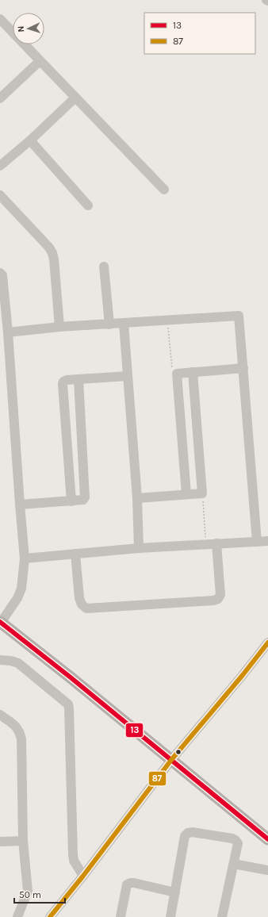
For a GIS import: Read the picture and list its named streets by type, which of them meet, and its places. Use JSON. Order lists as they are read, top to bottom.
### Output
{
  "lines": ["transit line 13", "transit line 87"],
  "legend": ["13", "87"],
  "scale_bar": "50 m",
  "north": "left"
}
